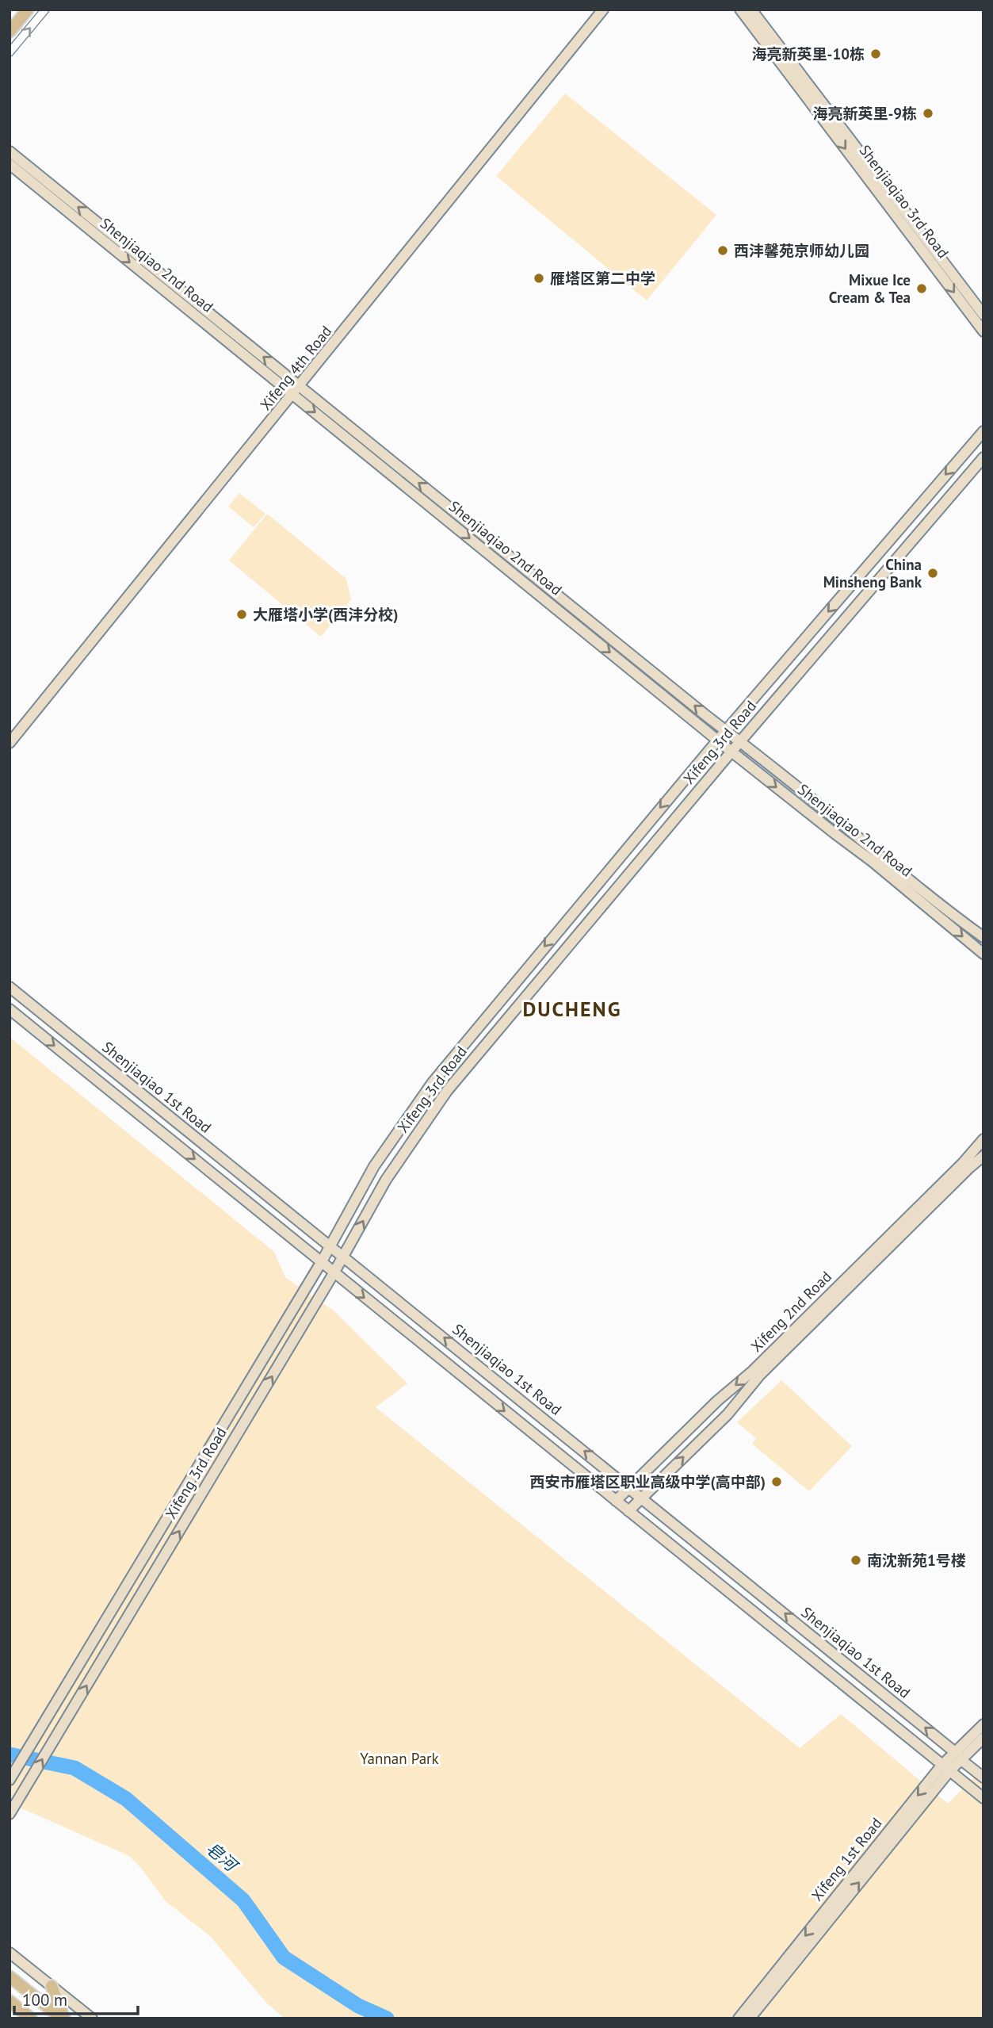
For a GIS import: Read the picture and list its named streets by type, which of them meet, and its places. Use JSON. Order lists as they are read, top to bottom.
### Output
{
  "streets": {
    "street": [
      "Shenjiaqiao 3rd Road",
      "Shenjiaqiao 2nd Road",
      "Xifeng 4th Road",
      "Xifeng 3rd Road",
      "Shenjiaqiao 1st Road",
      "Xifeng 2nd Road",
      "Xifeng 1st Road"
    ]
  },
  "crossings": [
    ["Shenjiaqiao 2nd Road", "Xifeng 4th Road"],
    ["Shenjiaqiao 2nd Road", "Xifeng 3rd Road"],
    ["Xifeng 3rd Road", "Shenjiaqiao 1st Road"],
    ["Shenjiaqiao 1st Road", "Xifeng 2nd Road"],
    ["Shenjiaqiao 1st Road", "Xifeng 1st Road"]
  ],
  "districts": ["DUCHENG"],
  "water": ["皂河"],
  "parks": ["Yannan Park"],
  "places": [
    "海亮新英里-10栋",
    "海亮新英里-9栋",
    "西沣馨苑京师幼儿园",
    "雁塔区第二中学",
    "Mixue Ice Cream & Tea",
    "China Minsheng Bank",
    "大雁塔小学(西沣分校)",
    "西安市雁塔区职业高级中学(高中部)",
    "南沈新苑1号楼"
  ],
  "scale_bar": "100 m"
}
